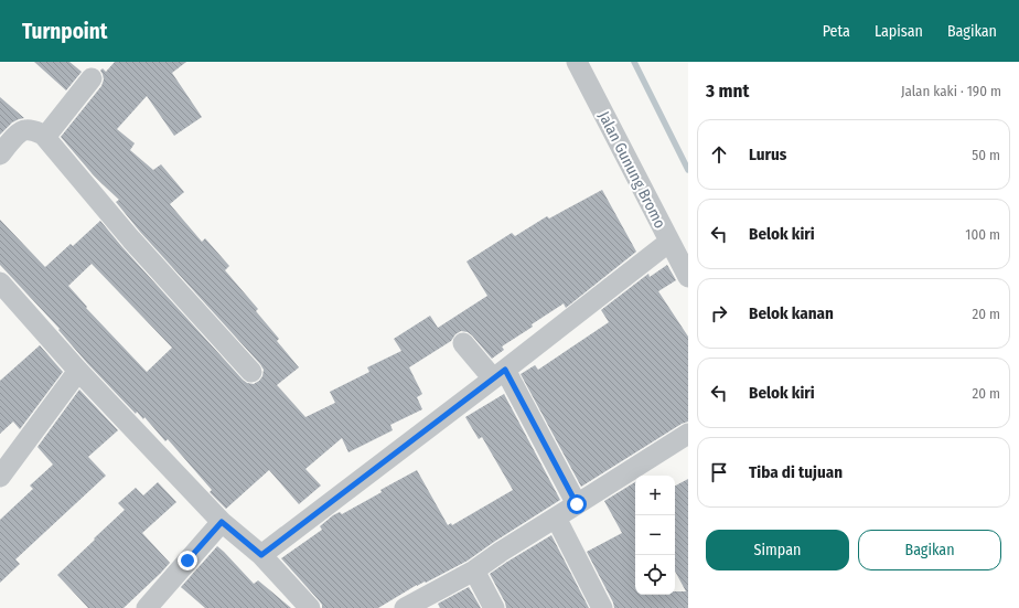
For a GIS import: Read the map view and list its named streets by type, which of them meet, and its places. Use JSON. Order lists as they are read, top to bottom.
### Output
{
  "streets": {
    "street": ["Jalan Gunung Bromo"]
  },
  "page": {
    "header": "Turnpoint",
    "nav": ["Peta", "Lapisan", "Bagikan"],
    "heading": ["3 mnt", "Jalan kaki · 190 m"],
    "list": [
      ["Lurus", "50 m"],
      ["Belok kiri", "100 m"],
      ["Belok kanan", "20 m"],
      ["Belok kiri", "20 m"],
      "Tiba di tujuan"
    ],
    "map_buttons": ["+", "−"],
    "buttons": ["Simpan", "Bagikan"]
  }
}
